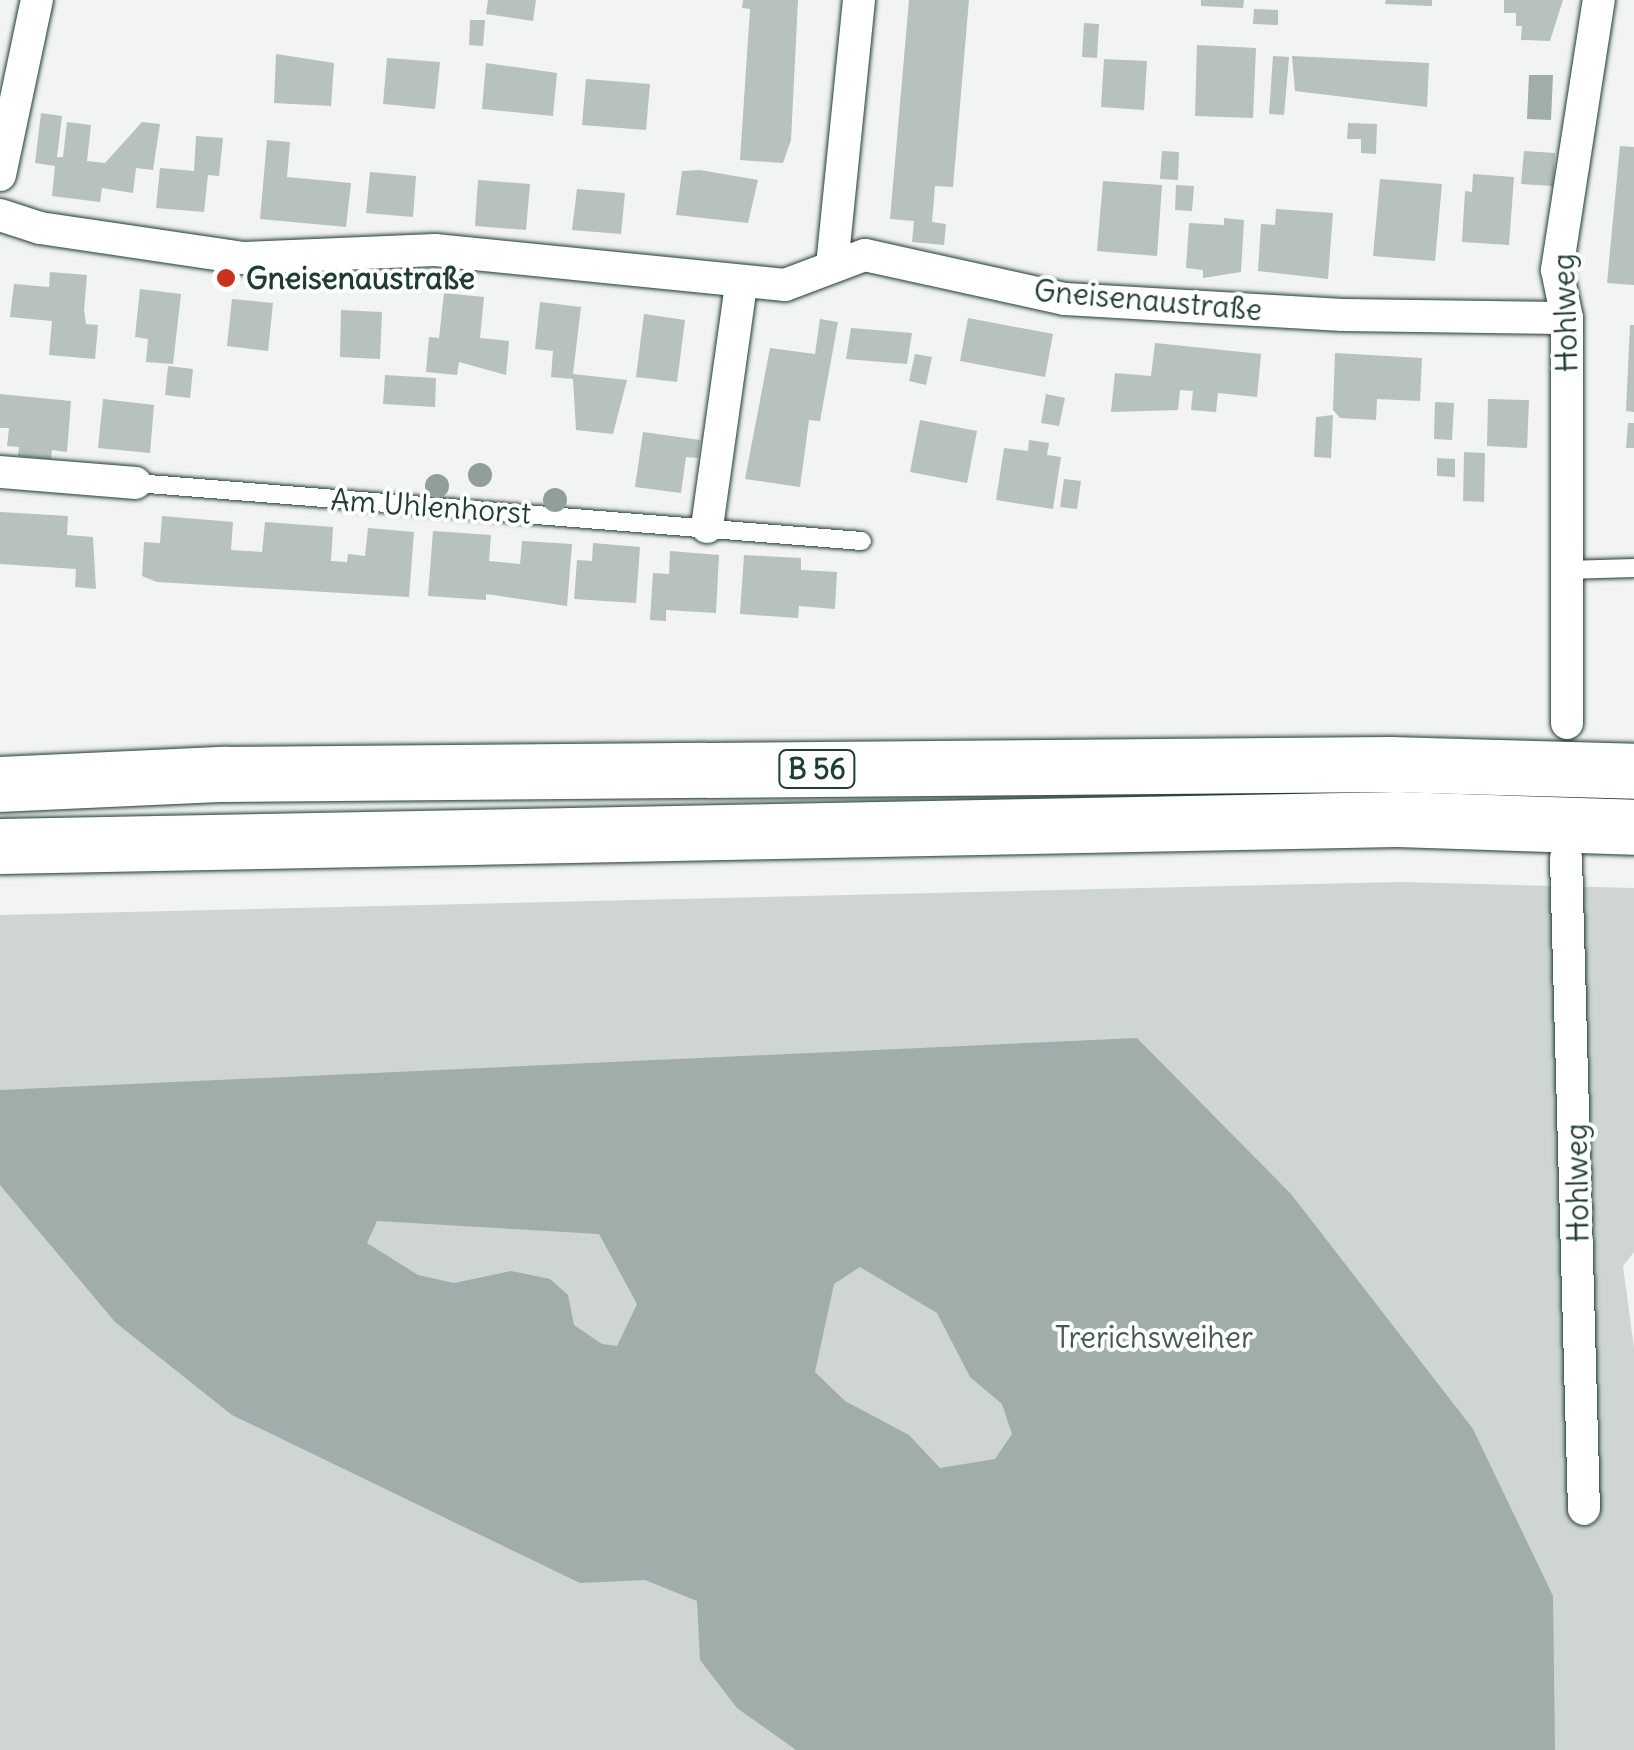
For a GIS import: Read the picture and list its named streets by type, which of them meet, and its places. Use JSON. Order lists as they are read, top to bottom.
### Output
{
  "streets": {
    "highway": ["B 56"],
    "street": ["Gneisenaustraße", "Hohlweg", "Am Uhlenhorst"]
  },
  "crossings": [
    ["Gneisenaustraße", "Hohlweg"]
  ],
  "parks": ["Trerichsweiher"],
  "places": ["Gneisenaustraße"]
}
